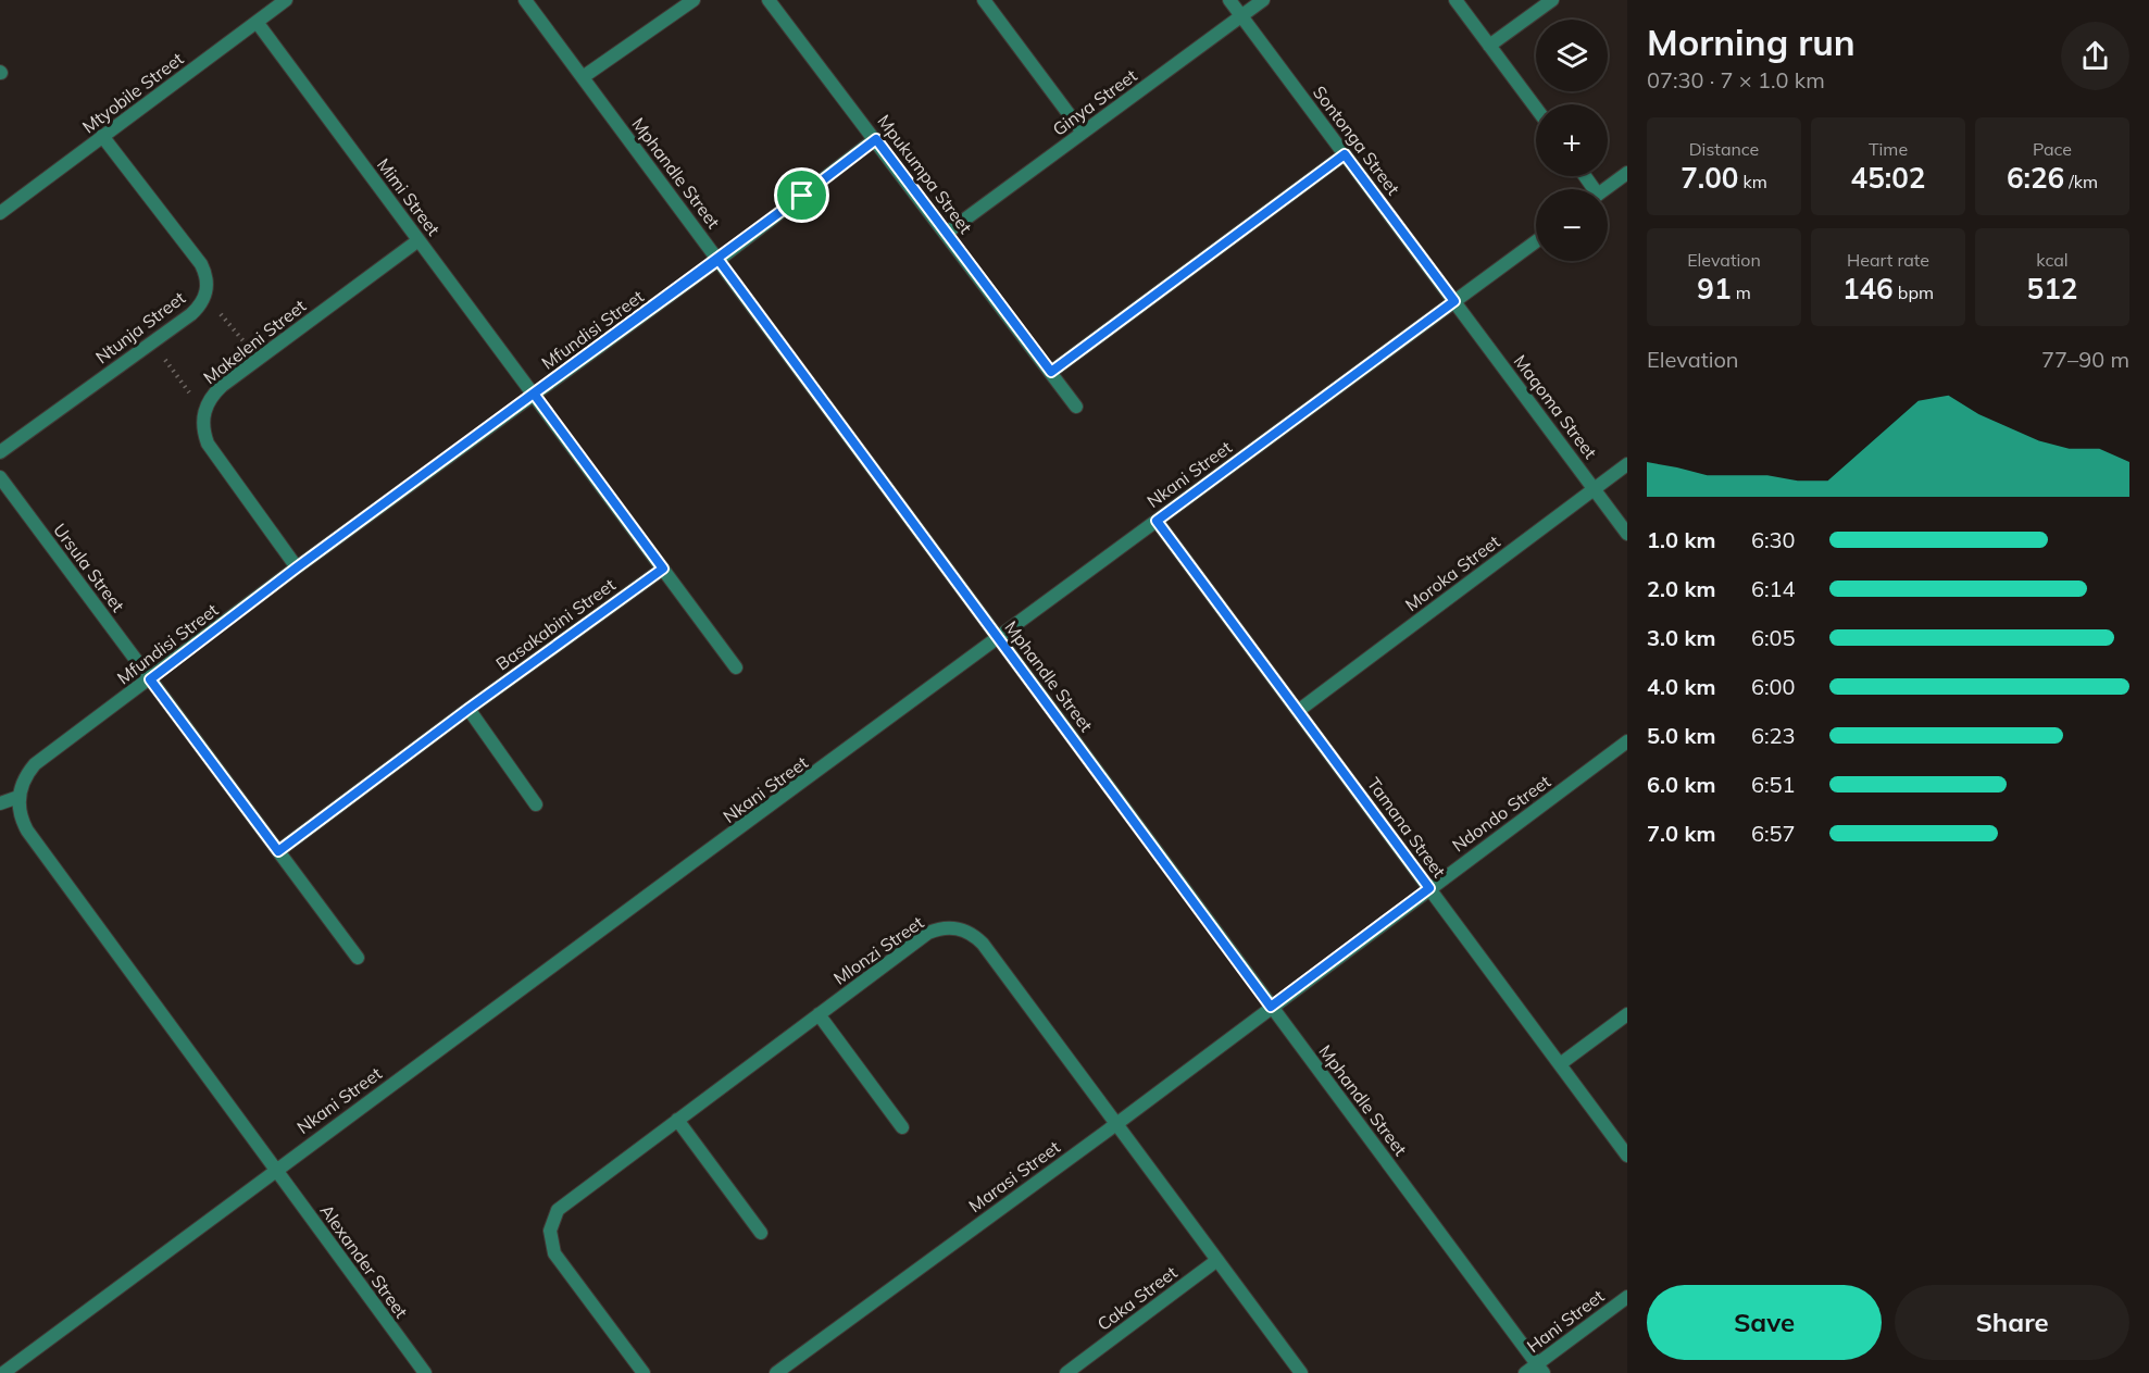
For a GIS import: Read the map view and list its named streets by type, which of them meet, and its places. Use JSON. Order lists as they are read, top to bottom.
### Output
{
  "streets": {
    "street": [
      "Mtyobile Street",
      "Ginya Street",
      "Sontonga Street",
      "Mphandle Street",
      "Mpukumpa Street",
      "Mimi Street",
      "Ntunja Street",
      "Mfundisi Street",
      "Makeleni Street",
      "Maqoma Street",
      "Nkani Street",
      "Ursula Street",
      "Moroka Street",
      "Basakabini Street",
      "Ndondo Street",
      "Tamana Street",
      "Mlonzi Street",
      "Marasi Street",
      "Alexander Street",
      "Caka Street",
      "Hani Street"
    ]
  },
  "crossings": [
    ["Mtyobile Street", "Mimi Street"],
    ["Mtyobile Street", "Ntunja Street"],
    ["Ginya Street", "Sontonga Street"],
    ["Ginya Street", "Mpukumpa Street"],
    ["Sontonga Street", "Maqoma Street"],
    ["Sontonga Street", "Nkani Street"],
    ["Mphandle Street", "Mfundisi Street"],
    ["Mphandle Street", "Nkani Street"],
    ["Mphandle Street", "Ndondo Street"],
    ["Mphandle Street", "Marasi Street"],
    ["Mphandle Street", "Hani Street"],
    ["Mpukumpa Street", "Mfundisi Street"],
    ["Mimi Street", "Mfundisi Street"],
    ["Mimi Street", "Makeleni Street"],
    ["Mfundisi Street", "Makeleni Street"],
    ["Mfundisi Street", "Ursula Street"],
    ["Maqoma Street", "Nkani Street"],
    ["Maqoma Street", "Moroka Street"],
    ["Nkani Street", "Tamana Street"],
    ["Nkani Street", "Alexander Street"],
    ["Moroka Street", "Tamana Street"],
    ["Ndondo Street", "Tamana Street"],
    ["Ndondo Street", "Marasi Street"],
    ["Mlonzi Street", "Marasi Street"],
    ["Mlonzi Street", "Caka Street"]
  ],
  "page": {
    "heading": ["Morning run", "07:30 · 7 × 1.0 km"],
    "map_buttons": ["+", "−"],
    "stats": [
      ["Distance", "7.00 km"],
      ["Time", "45:02"],
      ["Pace", "6:26 /km"],
      ["Elevation", "91 m"],
      ["Heart rate", "146 bpm"],
      ["kcal", "512"]
    ],
    "chart": ["Elevation", "77–90 m"],
    "list": [
      {
        "name": "1.0 km",
        "note": "6:30"
      },
      {
        "name": "2.0 km",
        "note": "6:14"
      },
      {
        "name": "3.0 km",
        "note": "6:05"
      },
      {
        "name": "4.0 km",
        "note": "6:00"
      },
      {
        "name": "5.0 km",
        "note": "6:23"
      },
      {
        "name": "6.0 km",
        "note": "6:51"
      },
      {
        "name": "7.0 km",
        "note": "6:57"
      }
    ],
    "buttons": ["Save", "Share"]
  }
}
